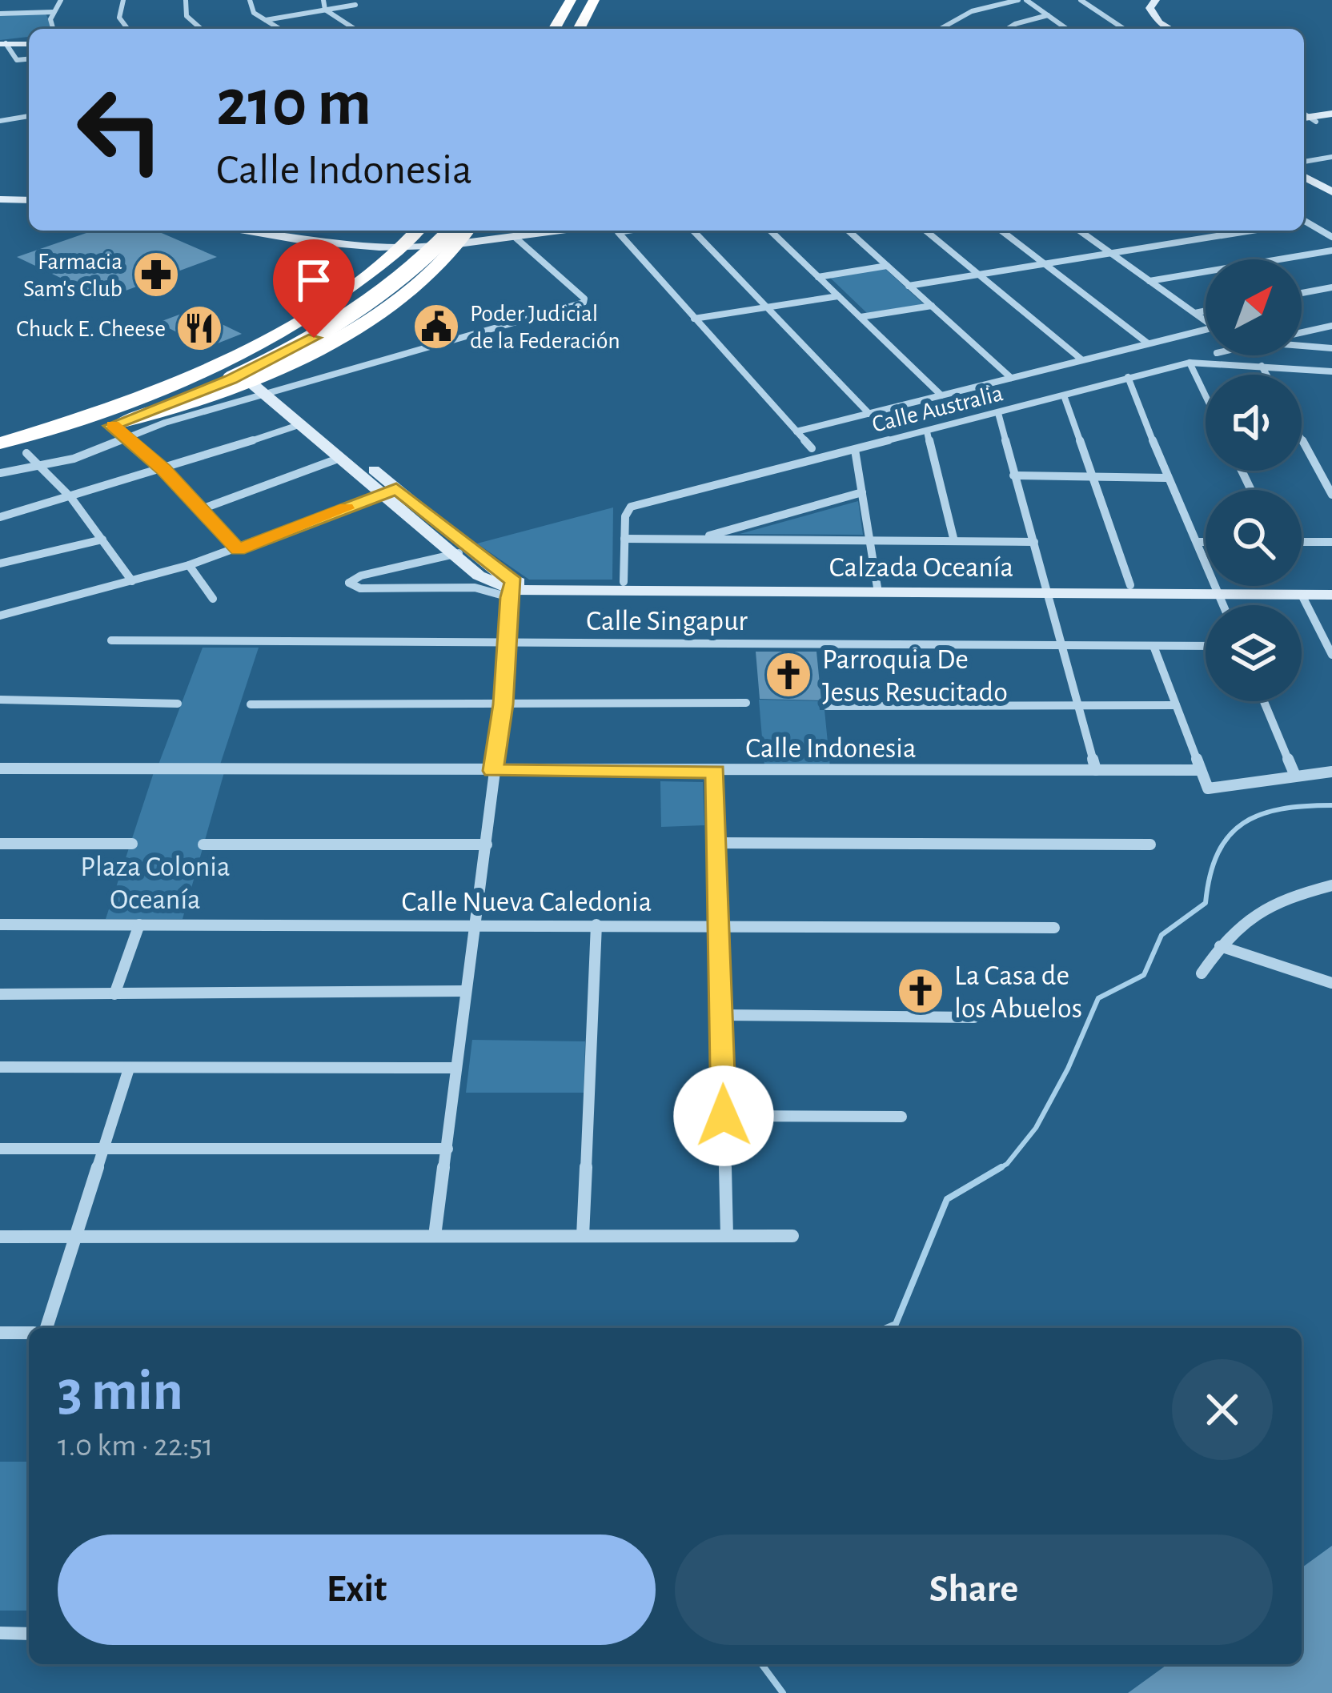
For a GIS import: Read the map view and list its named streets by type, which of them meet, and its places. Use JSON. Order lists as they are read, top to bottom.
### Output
{
  "streets": {
    "street": [
      "Calle Australia",
      "Calzada Oceanía",
      "Calle Singapur",
      "Calle Indonesia",
      "Calle Nueva Caledonia"
    ]
  },
  "crossings": [
    ["Calle Australia", "Calzada Oceanía"]
  ],
  "parks": ["Plaza Colonia Oceanía"],
  "places": {
    "pharmacy": ["Farmacia Sam's Club"],
    "public building": ["Poder Judicial de la Federación"],
    "restaurant": ["Chuck E. Cheese"],
    "church": ["Parroquia De Jesus Resucitado", "La Casa de los Abuelos"]
  },
  "north": "top right",
  "page": {
    "turn": ["210 m", "Calle Indonesia"],
    "heading": ["3 min", "1.0 km · 22:51"],
    "buttons": ["Exit", "Share"]
  }
}
